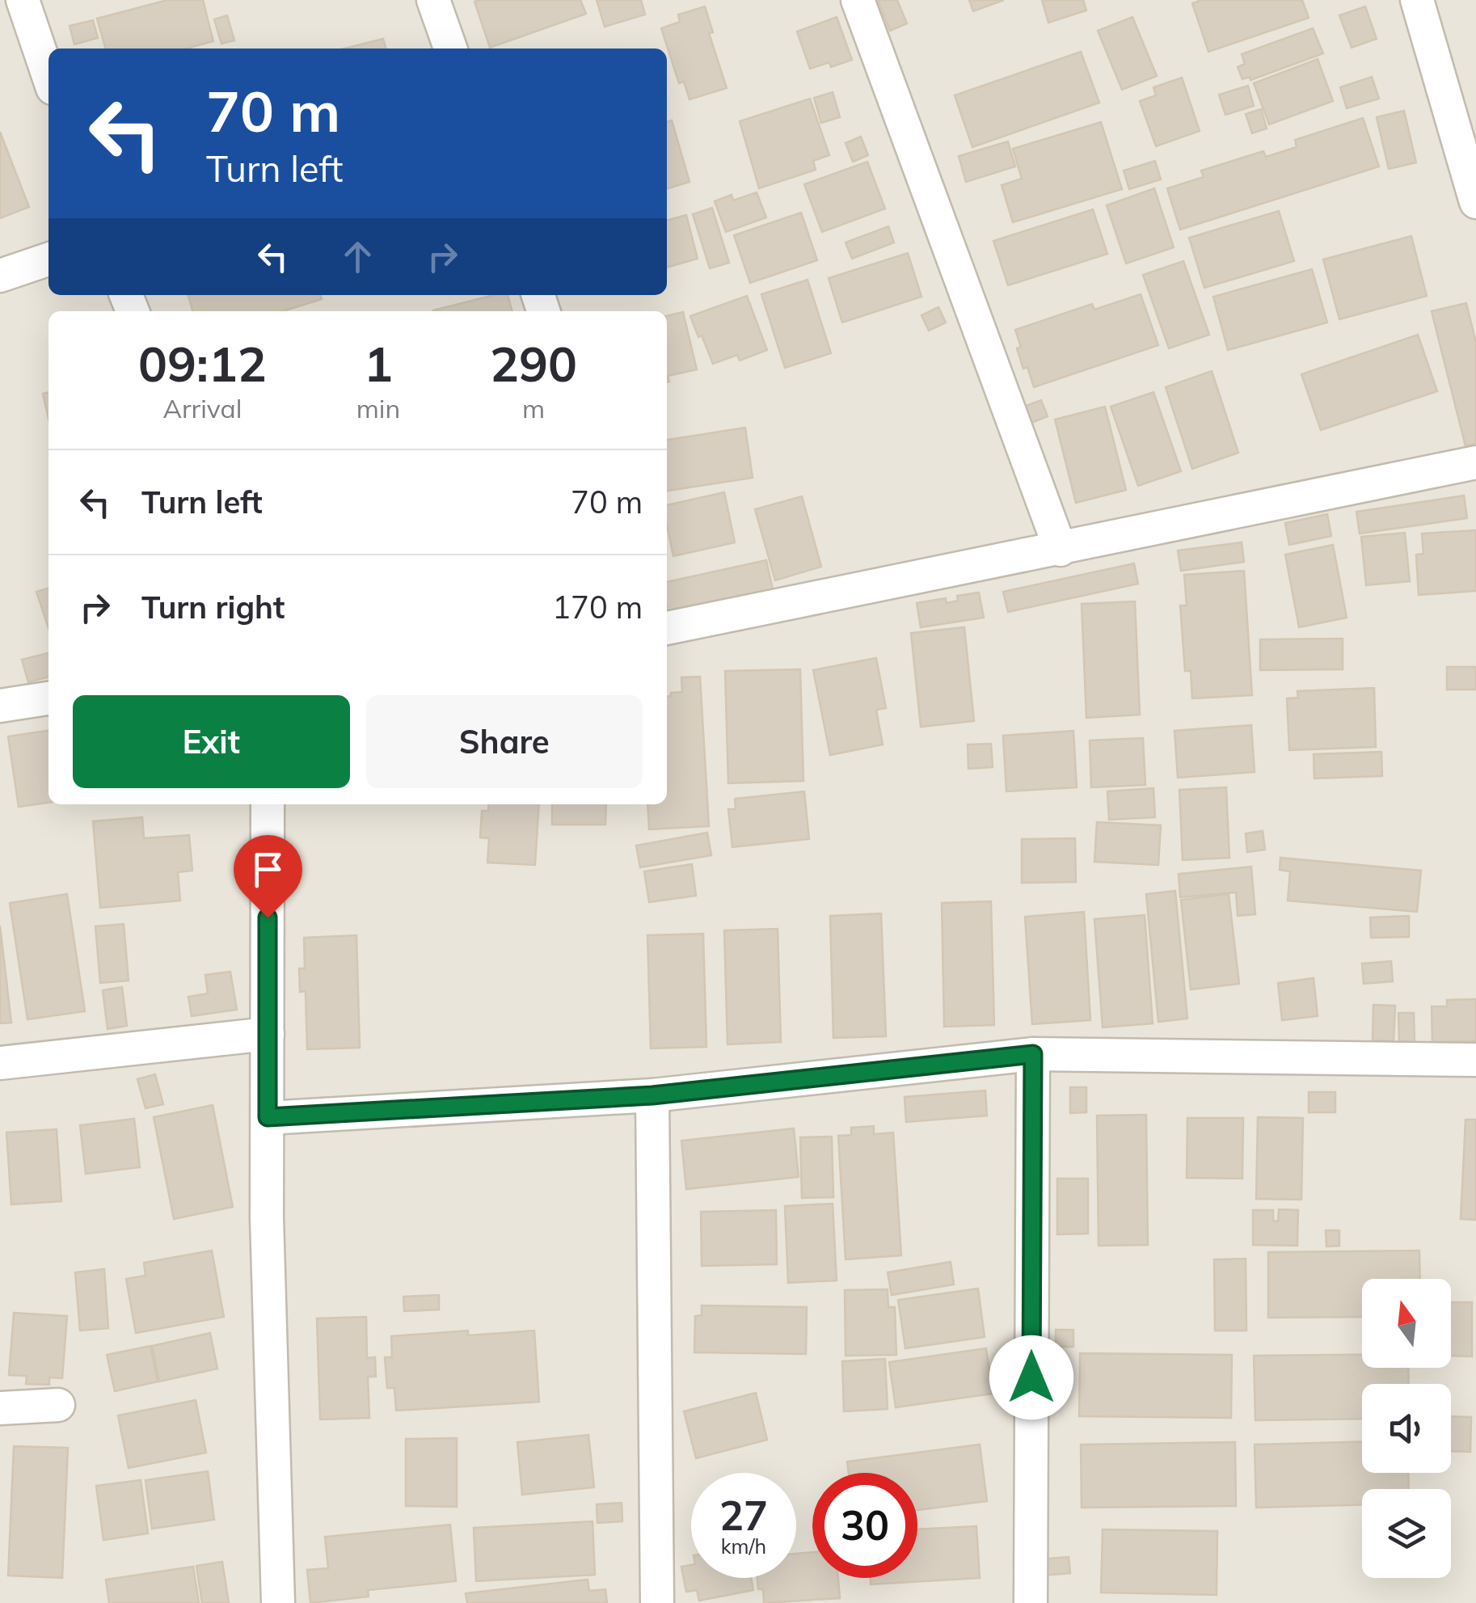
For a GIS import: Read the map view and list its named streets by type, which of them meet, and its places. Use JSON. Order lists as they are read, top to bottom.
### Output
{
  "north": "top",
  "page": {
    "turn": ["70 m", "Turn left"],
    "eta": [
      "09:12",
      "Arrival",
      "1",
      "min",
      "290",
      "m"
    ],
    "list": [
      {
        "name": "Turn left",
        "value": "70 m"
      },
      {
        "name": "Turn right",
        "value": "170 m"
      }
    ],
    "buttons": ["Exit", "Share"],
    "speed": "27 km/h",
    "limit": "30"
  }
}
